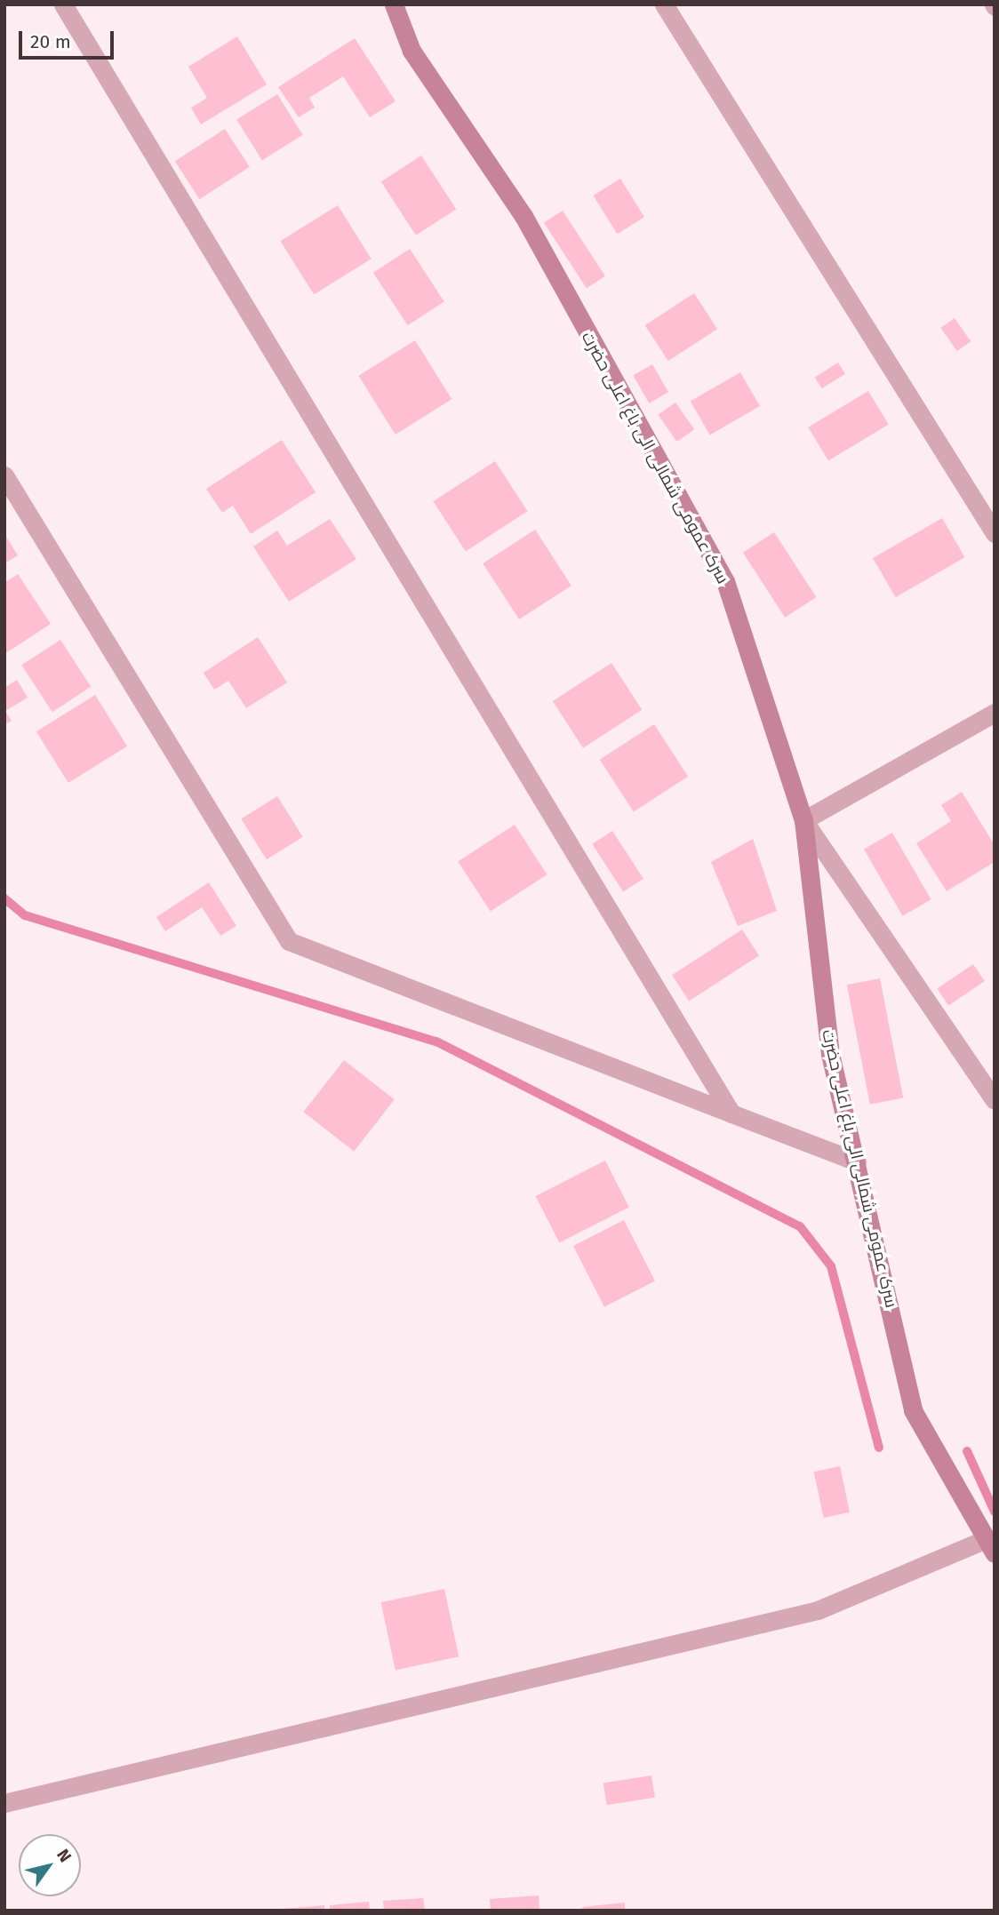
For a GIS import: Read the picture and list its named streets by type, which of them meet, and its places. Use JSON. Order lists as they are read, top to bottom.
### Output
{
  "streets": {
    "street": ["سرک عمومی شمالی الی باغ اعلی حضرت"]
  },
  "scale_bar": "20 m",
  "north": "top right"
}
